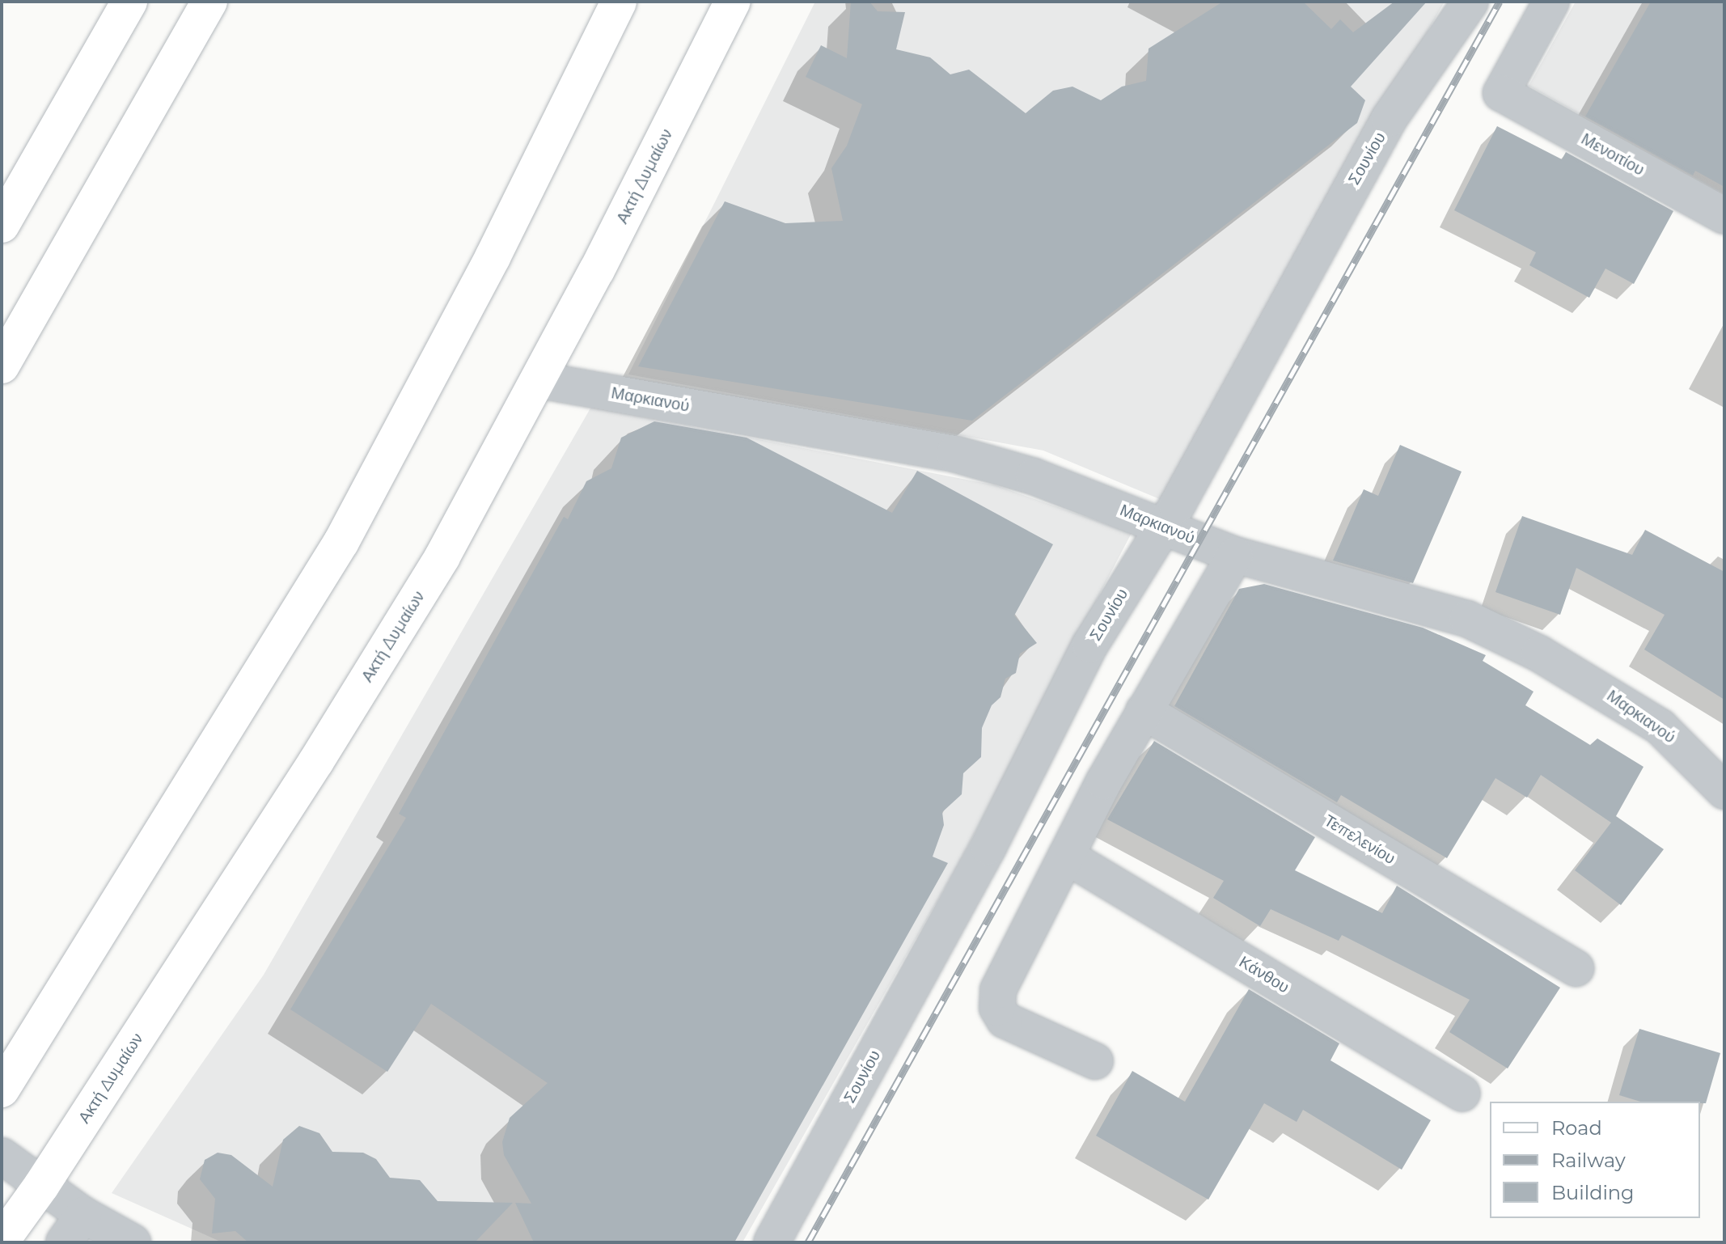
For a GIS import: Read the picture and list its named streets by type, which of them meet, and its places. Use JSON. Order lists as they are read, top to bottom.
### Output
{
  "streets": {
    "main road": ["Ακτή Δυμαίων"],
    "street": [
      "Μενοιτίου",
      "Σουνίου",
      "Μαρκιανού",
      "Τεπελενίου",
      "Κάνθου"
    ]
  },
  "crossings": [
    ["Σουνίου", "Μαρκιανού"],
    ["Ακτή Δυμαίων", "Μαρκιανού"]
  ],
  "legend": ["Road", "Railway", "Building"]
}
